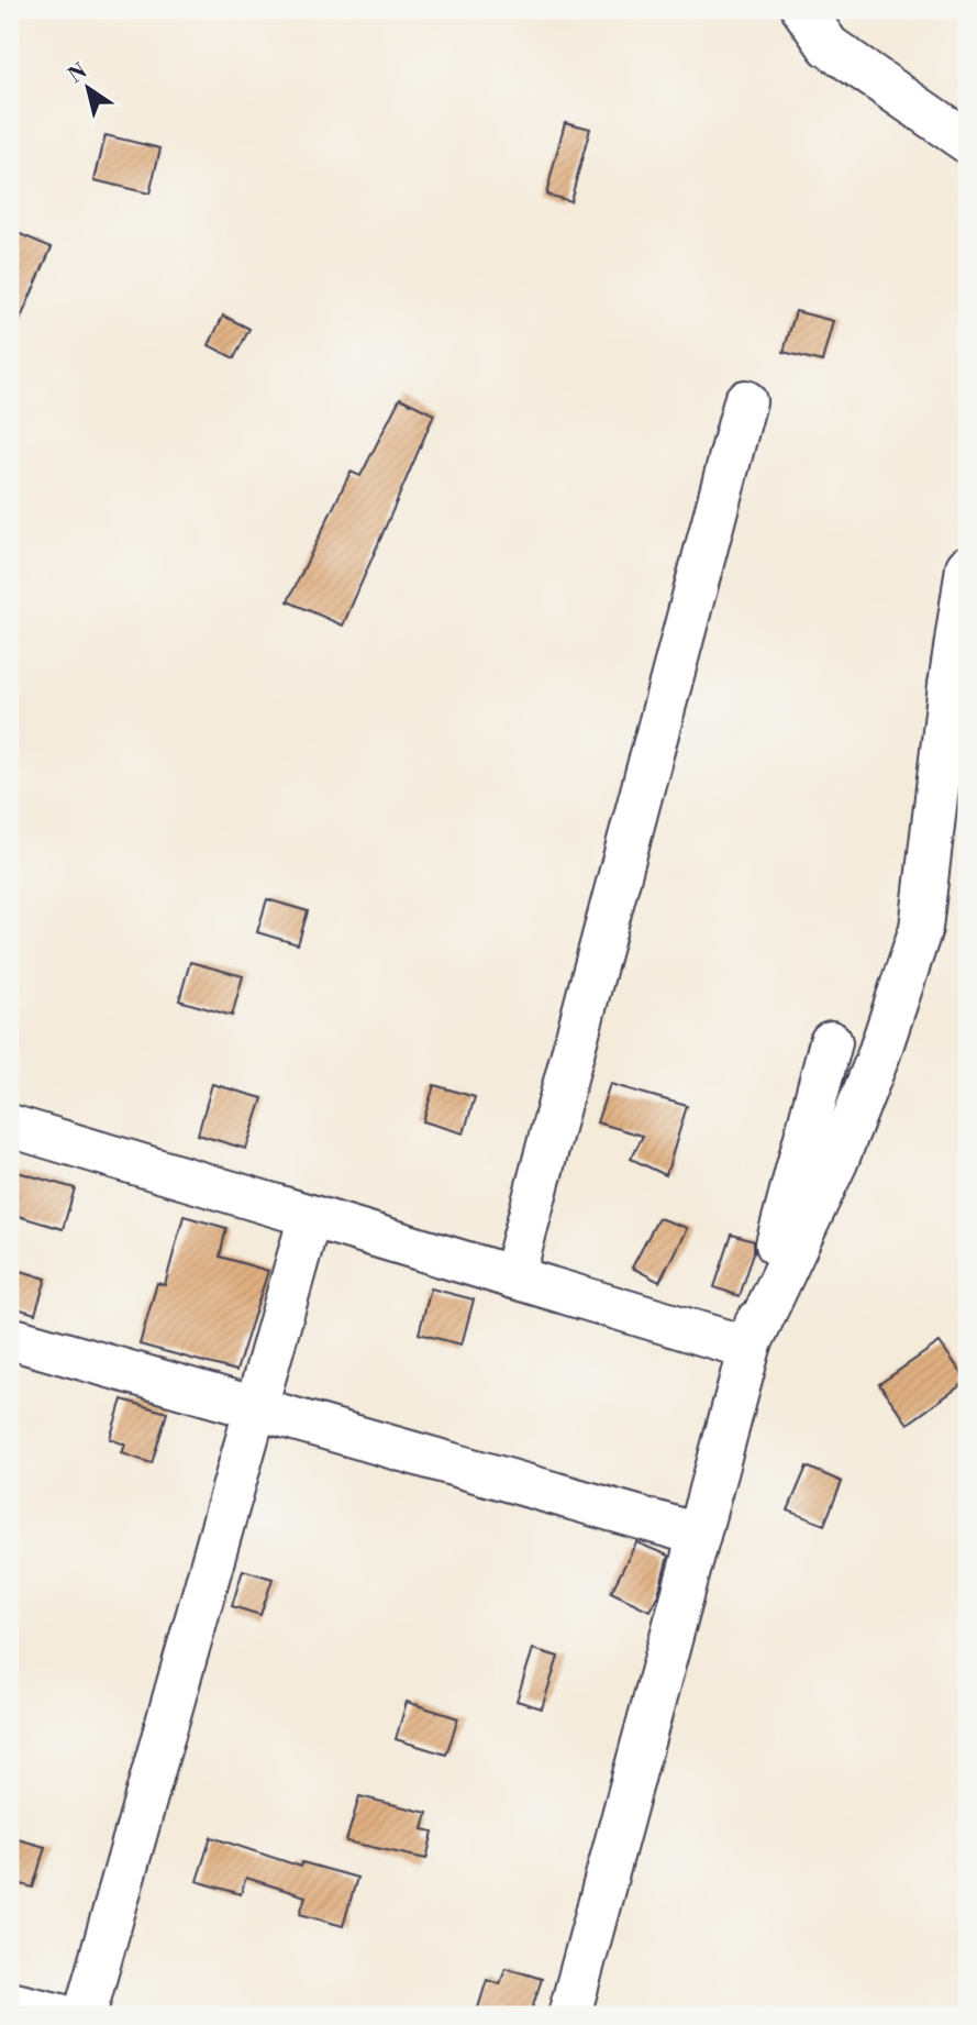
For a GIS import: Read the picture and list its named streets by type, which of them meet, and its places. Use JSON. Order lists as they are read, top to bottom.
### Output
{
  "north": "top left"
}
